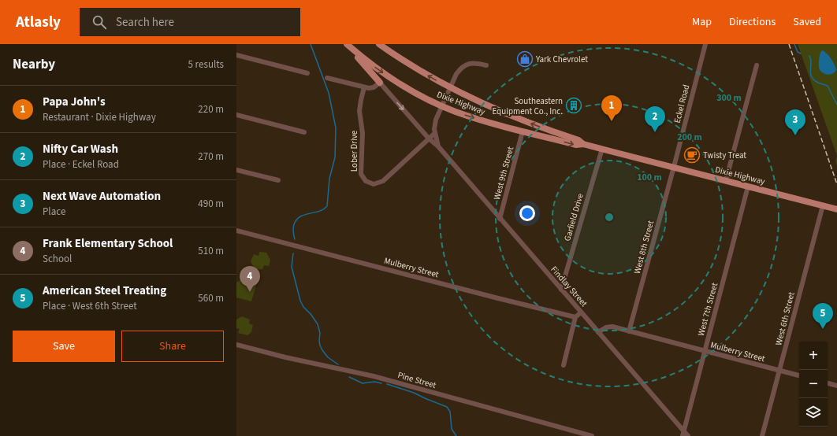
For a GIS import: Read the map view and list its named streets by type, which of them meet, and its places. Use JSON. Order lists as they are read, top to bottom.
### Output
{
  "streets": {
    "main road": ["Dixie Highway"],
    "street": [
      "Eckel Road",
      "Lober Drive",
      "West 9th Street",
      "Garfield Drive",
      "West 8th Street",
      "Mulberry Street",
      "Findlay Street",
      "West 7th Street",
      "West 6th Street",
      "Pine Street"
    ]
  },
  "crossings": [
    ["Dixie Highway", "Eckel Road"],
    ["Dixie Highway", "West 9th Street"],
    ["Dixie Highway", "Garfield Drive"],
    ["Dixie Highway", "West 8th Street"],
    ["Dixie Highway", "Findlay Street"],
    ["Dixie Highway", "West 7th Street"],
    ["Dixie Highway", "West 6th Street"],
    ["Eckel Road", "West 8th Street"],
    ["Lober Drive", "Findlay Street"],
    ["West 9th Street", "Findlay Street"],
    ["Garfield Drive", "Findlay Street"],
    ["West 8th Street", "Mulberry Street"],
    ["Mulberry Street", "Findlay Street"],
    ["Mulberry Street", "West 7th Street"],
    ["Mulberry Street", "West 6th Street"],
    ["Findlay Street", "West 7th Street"]
  ],
  "places": {
    "shop": ["Yark Chevrolet"],
    "building": ["Southeastern Equipment Co., Inc."],
    "cafe": ["Twisty Treat"]
  },
  "page": {
    "header": "Atlasly",
    "search": "Search here",
    "nav": ["Map", "Directions", "Saved"],
    "heading": ["Nearby", "5 results"],
    "list": [
      {
        "mark": "1",
        "name": "Papa John's",
        "note": "Restaurant · Dixie Highway",
        "value": "220 m"
      },
      {
        "mark": "2",
        "name": "Nifty Car Wash",
        "note": "Place · Eckel Road",
        "value": "270 m"
      },
      {
        "mark": "3",
        "name": "Next Wave Automation",
        "note": "Place",
        "value": "490 m"
      },
      {
        "mark": "4",
        "name": "Frank Elementary School",
        "note": "School",
        "value": "510 m"
      },
      {
        "mark": "5",
        "name": "American Steel Treating",
        "note": "Place · West 6th Street",
        "value": "560 m"
      }
    ],
    "pins": [
      "1",
      "2",
      "3",
      "4",
      "5"
    ],
    "buttons": ["Save", "Share"],
    "map_buttons": ["+", "−"]
  },
  "rings": ["300 m", "200 m", "100 m"]
}
